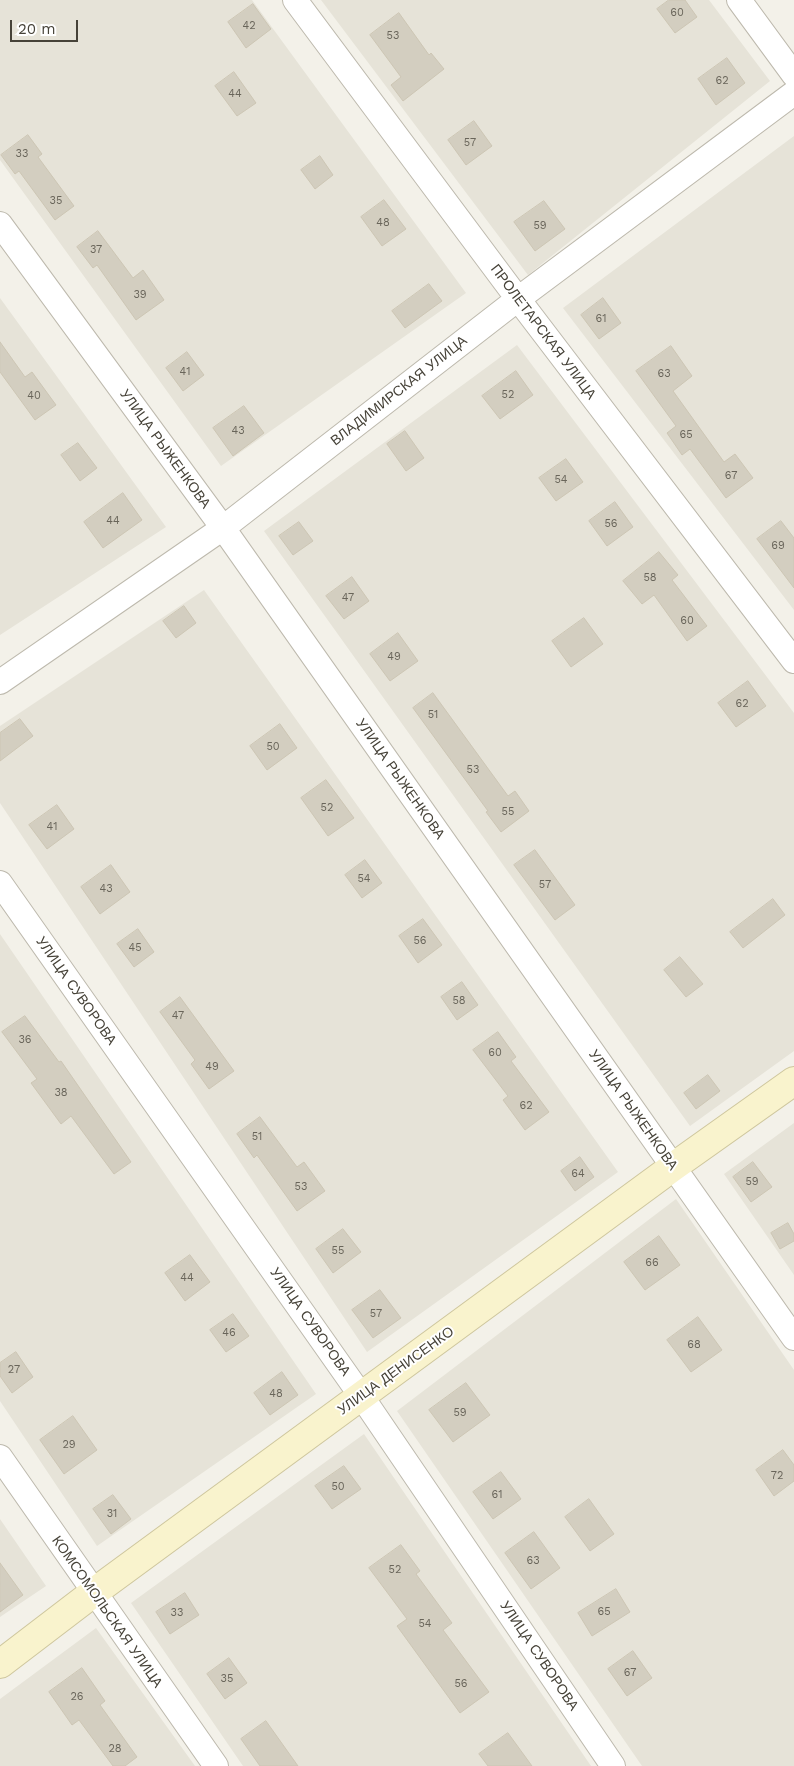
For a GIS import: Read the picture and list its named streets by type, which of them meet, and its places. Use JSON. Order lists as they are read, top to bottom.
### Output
{
  "streets": {
    "street": [
      "ПРОЛЕТАРСКАЯ УЛИЦА",
      "ВЛАДИМИРСКАЯ УЛИЦА",
      "УЛИЦА РЫЖЕНКОВА",
      "УЛИЦА СУВОРОВА",
      "УЛИЦА ДЕНИСЕНКО",
      "КОМСОМОЛЬСКАЯ УЛИЦА"
    ]
  },
  "crossings": [
    ["ПРОЛЕТАРСКАЯ УЛИЦА", "ВЛАДИМИРСКАЯ УЛИЦА"],
    ["ВЛАДИМИРСКАЯ УЛИЦА", "УЛИЦА РЫЖЕНКОВА"],
    ["УЛИЦА РЫЖЕНКОВА", "УЛИЦА ДЕНИСЕНКО"],
    ["УЛИЦА СУВОРОВА", "УЛИЦА ДЕНИСЕНКО"],
    ["УЛИЦА ДЕНИСЕНКО", "КОМСОМОЛЬСКАЯ УЛИЦА"]
  ],
  "house_numbers": [
    "60",
    "42",
    "53",
    "62",
    "44",
    "57",
    "33",
    "35",
    "48",
    "59",
    "37",
    "39",
    "61",
    "41",
    "63",
    "52",
    "40",
    "43",
    "65",
    "67",
    "54",
    "44",
    "56",
    "69",
    "58",
    "47",
    "60",
    "49",
    "62",
    "51",
    "50",
    "53",
    "52",
    "55",
    "41",
    "54",
    "57",
    "43",
    "56",
    "45",
    "58",
    "47",
    "36",
    "60",
    "49",
    "38",
    "62",
    "51",
    "64",
    "59",
    "53",
    "55",
    "66",
    "44",
    "57",
    "46",
    "68",
    "27",
    "48",
    "59",
    "29",
    "72",
    "50",
    "61",
    "31",
    "63",
    "52",
    "65",
    "33",
    "54",
    "67",
    "35",
    "56",
    "26",
    "28"
  ],
  "scale_bar": "20 m"
}
